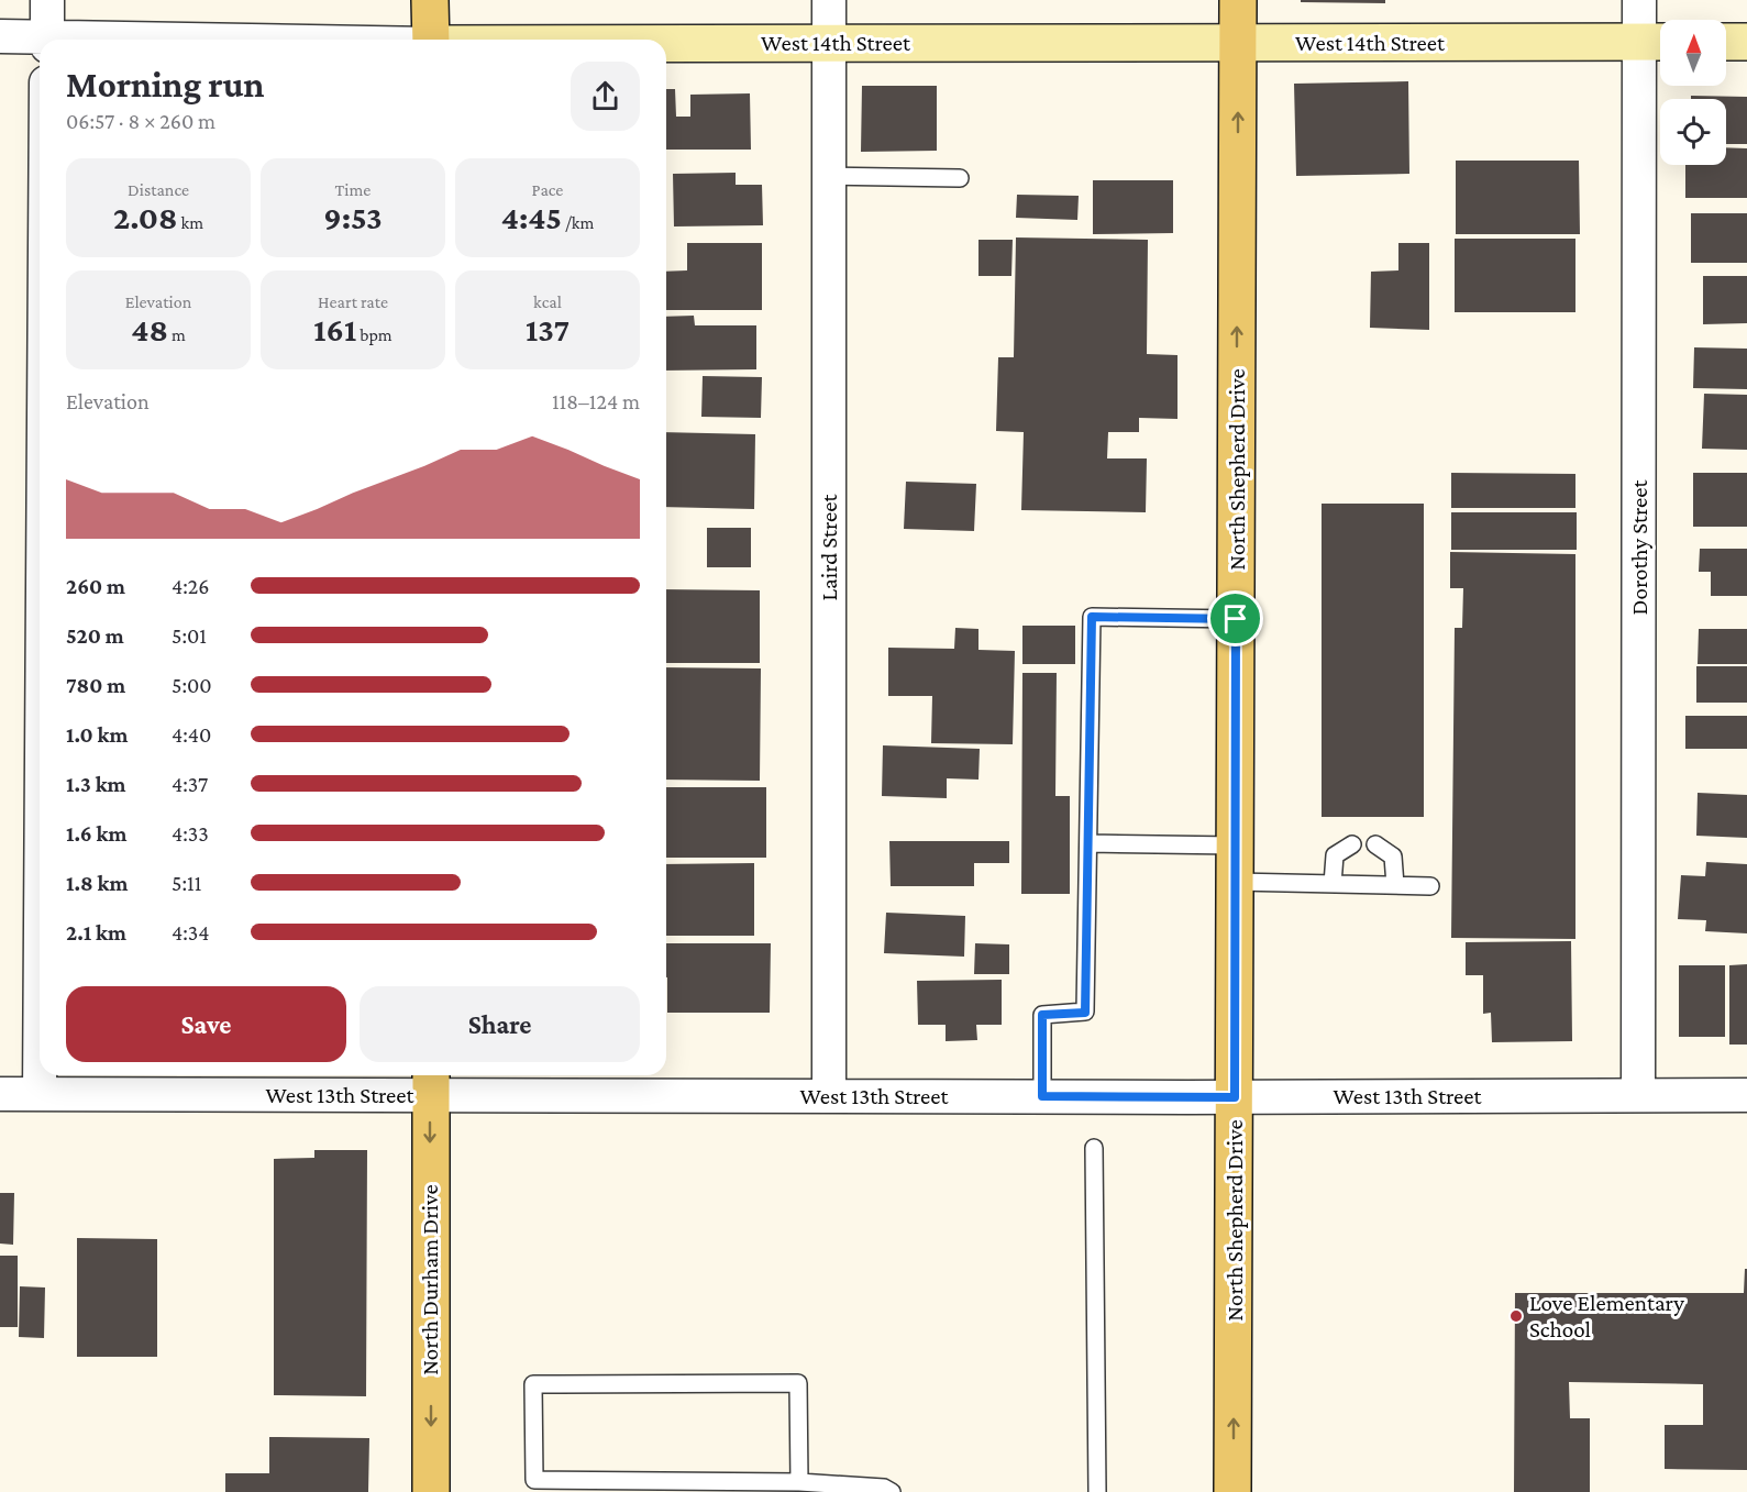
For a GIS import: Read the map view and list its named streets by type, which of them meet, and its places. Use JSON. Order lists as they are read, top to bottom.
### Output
{
  "streets": {
    "main road": ["North Shepherd Drive", "North Durham Drive"],
    "street": [
      "West 14th Street",
      "Laird Street",
      "Dorothy Street",
      "West 13th Street"
    ]
  },
  "crossings": [
    ["West 14th Street", "North Shepherd Drive"],
    ["West 14th Street", "Laird Street"],
    ["West 14th Street", "Dorothy Street"],
    ["North Shepherd Drive", "West 13th Street"],
    ["Laird Street", "West 13th Street"],
    ["Dorothy Street", "West 13th Street"],
    ["West 13th Street", "North Durham Drive"]
  ],
  "one_way": ["North Shepherd Drive", "North Durham Drive"],
  "places": ["Love Elementary School"],
  "north": "top",
  "page": {
    "heading": ["Morning run", "06:57 · 8 × 260 m"],
    "stats": [
      ["Distance", "2.08 km"],
      ["Time", "9:53"],
      ["Pace", "4:45 /km"],
      ["Elevation", "48 m"],
      ["Heart rate", "161 bpm"],
      ["kcal", "137"]
    ],
    "chart": ["Elevation", "118–124 m"],
    "list": [
      {
        "name": "260 m",
        "note": "4:26"
      },
      {
        "name": "520 m",
        "note": "5:01"
      },
      {
        "name": "780 m",
        "note": "5:00"
      },
      {
        "name": "1.0 km",
        "note": "4:40"
      },
      {
        "name": "1.3 km",
        "note": "4:37"
      },
      {
        "name": "1.6 km",
        "note": "4:33"
      },
      {
        "name": "1.8 km",
        "note": "5:11"
      },
      {
        "name": "2.1 km",
        "note": "4:34"
      }
    ],
    "buttons": ["Save", "Share"]
  }
}
